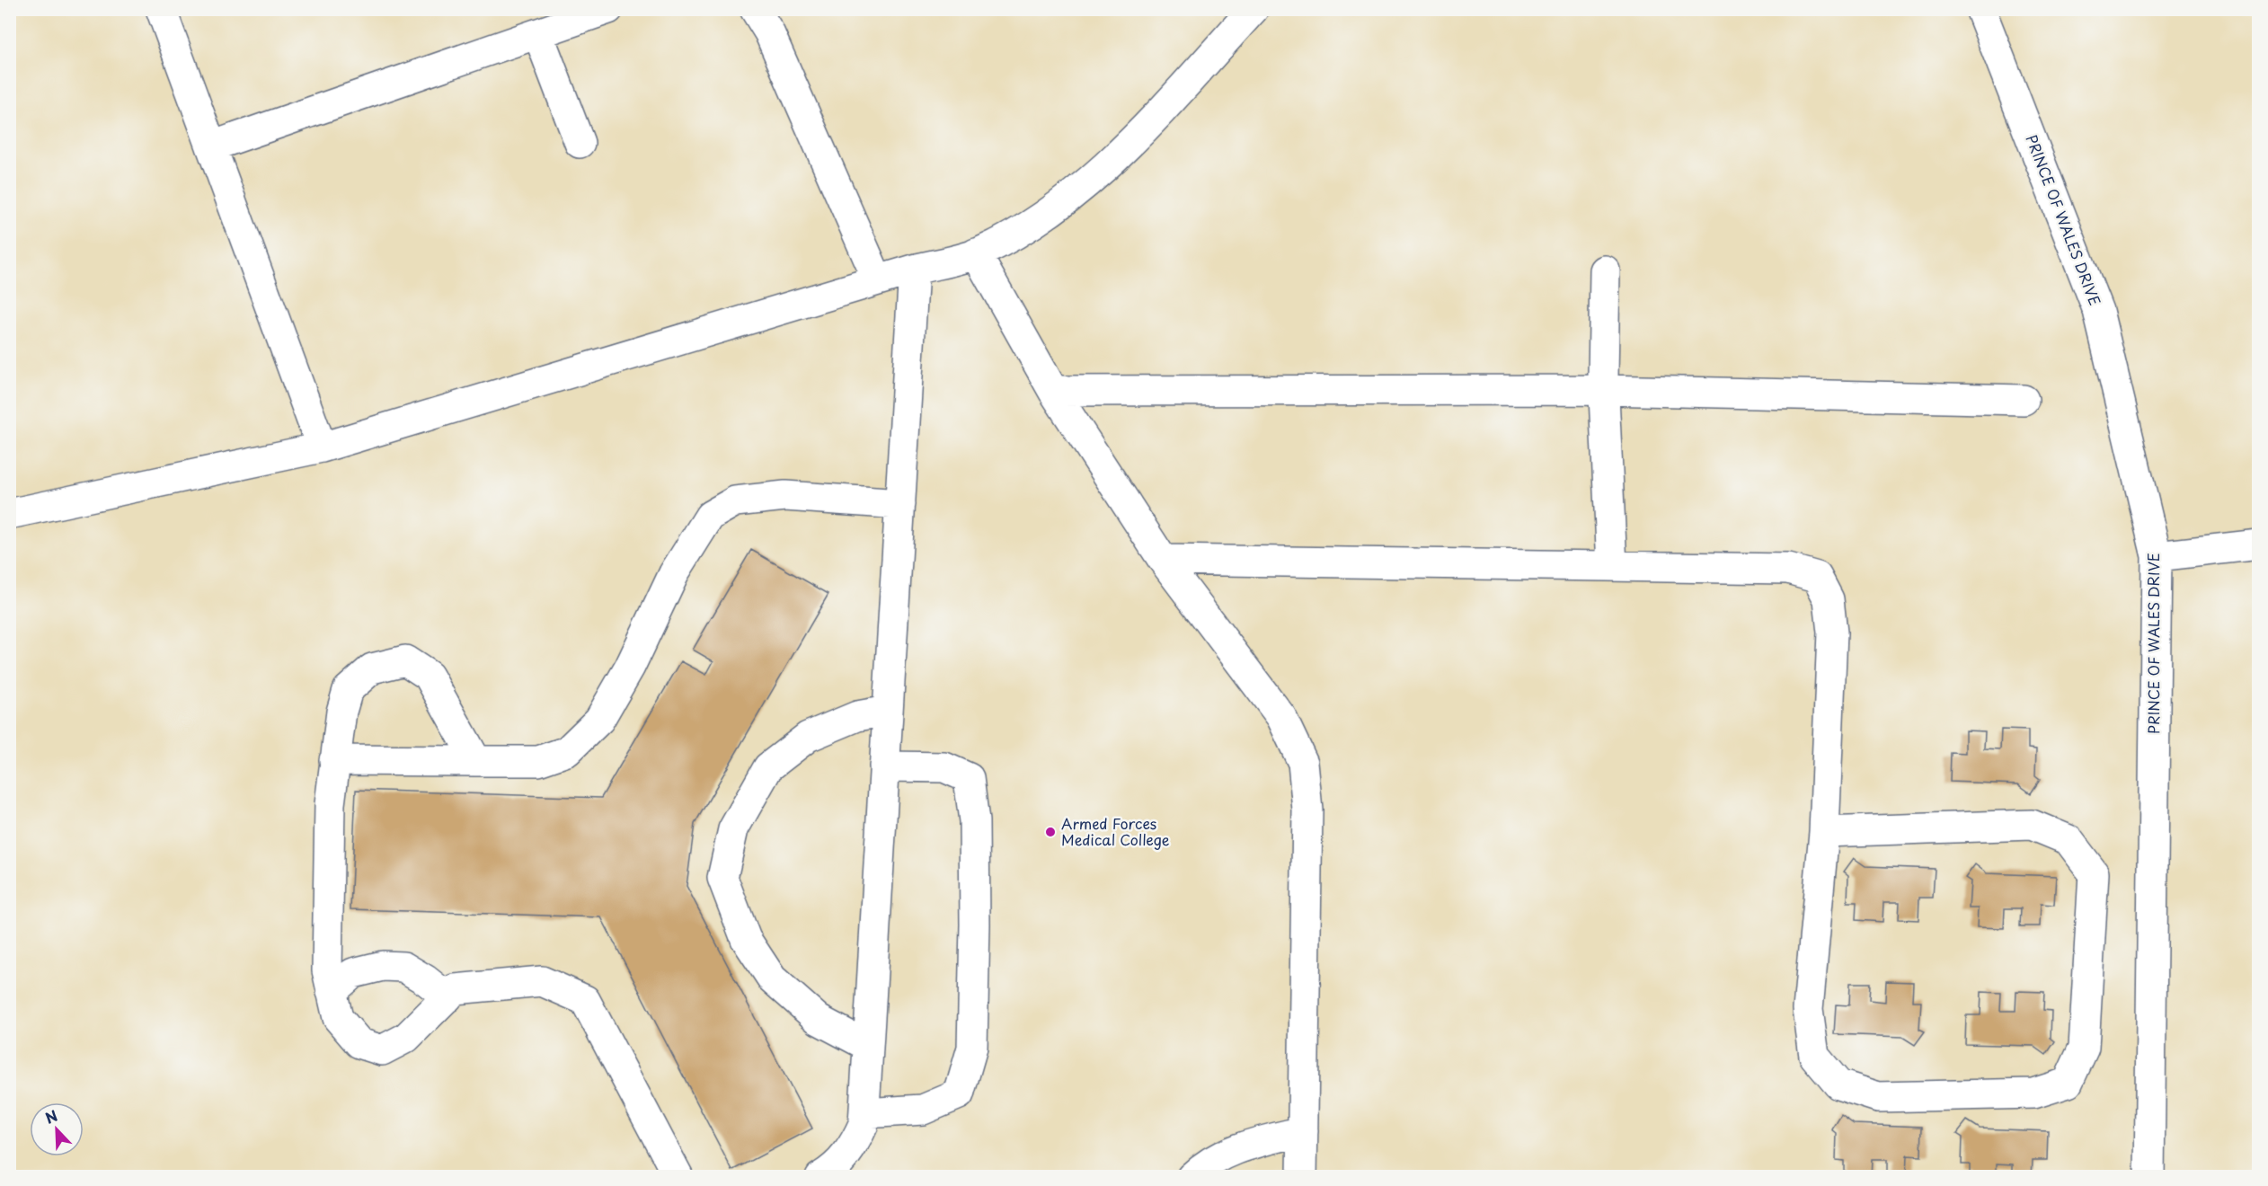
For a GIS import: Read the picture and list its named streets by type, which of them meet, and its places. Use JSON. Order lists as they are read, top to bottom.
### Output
{
  "streets": {
    "street": ["PRINCE OF WALES DRIVE"]
  },
  "places": ["Armed Forces Medical College"],
  "north": "top left"
}
